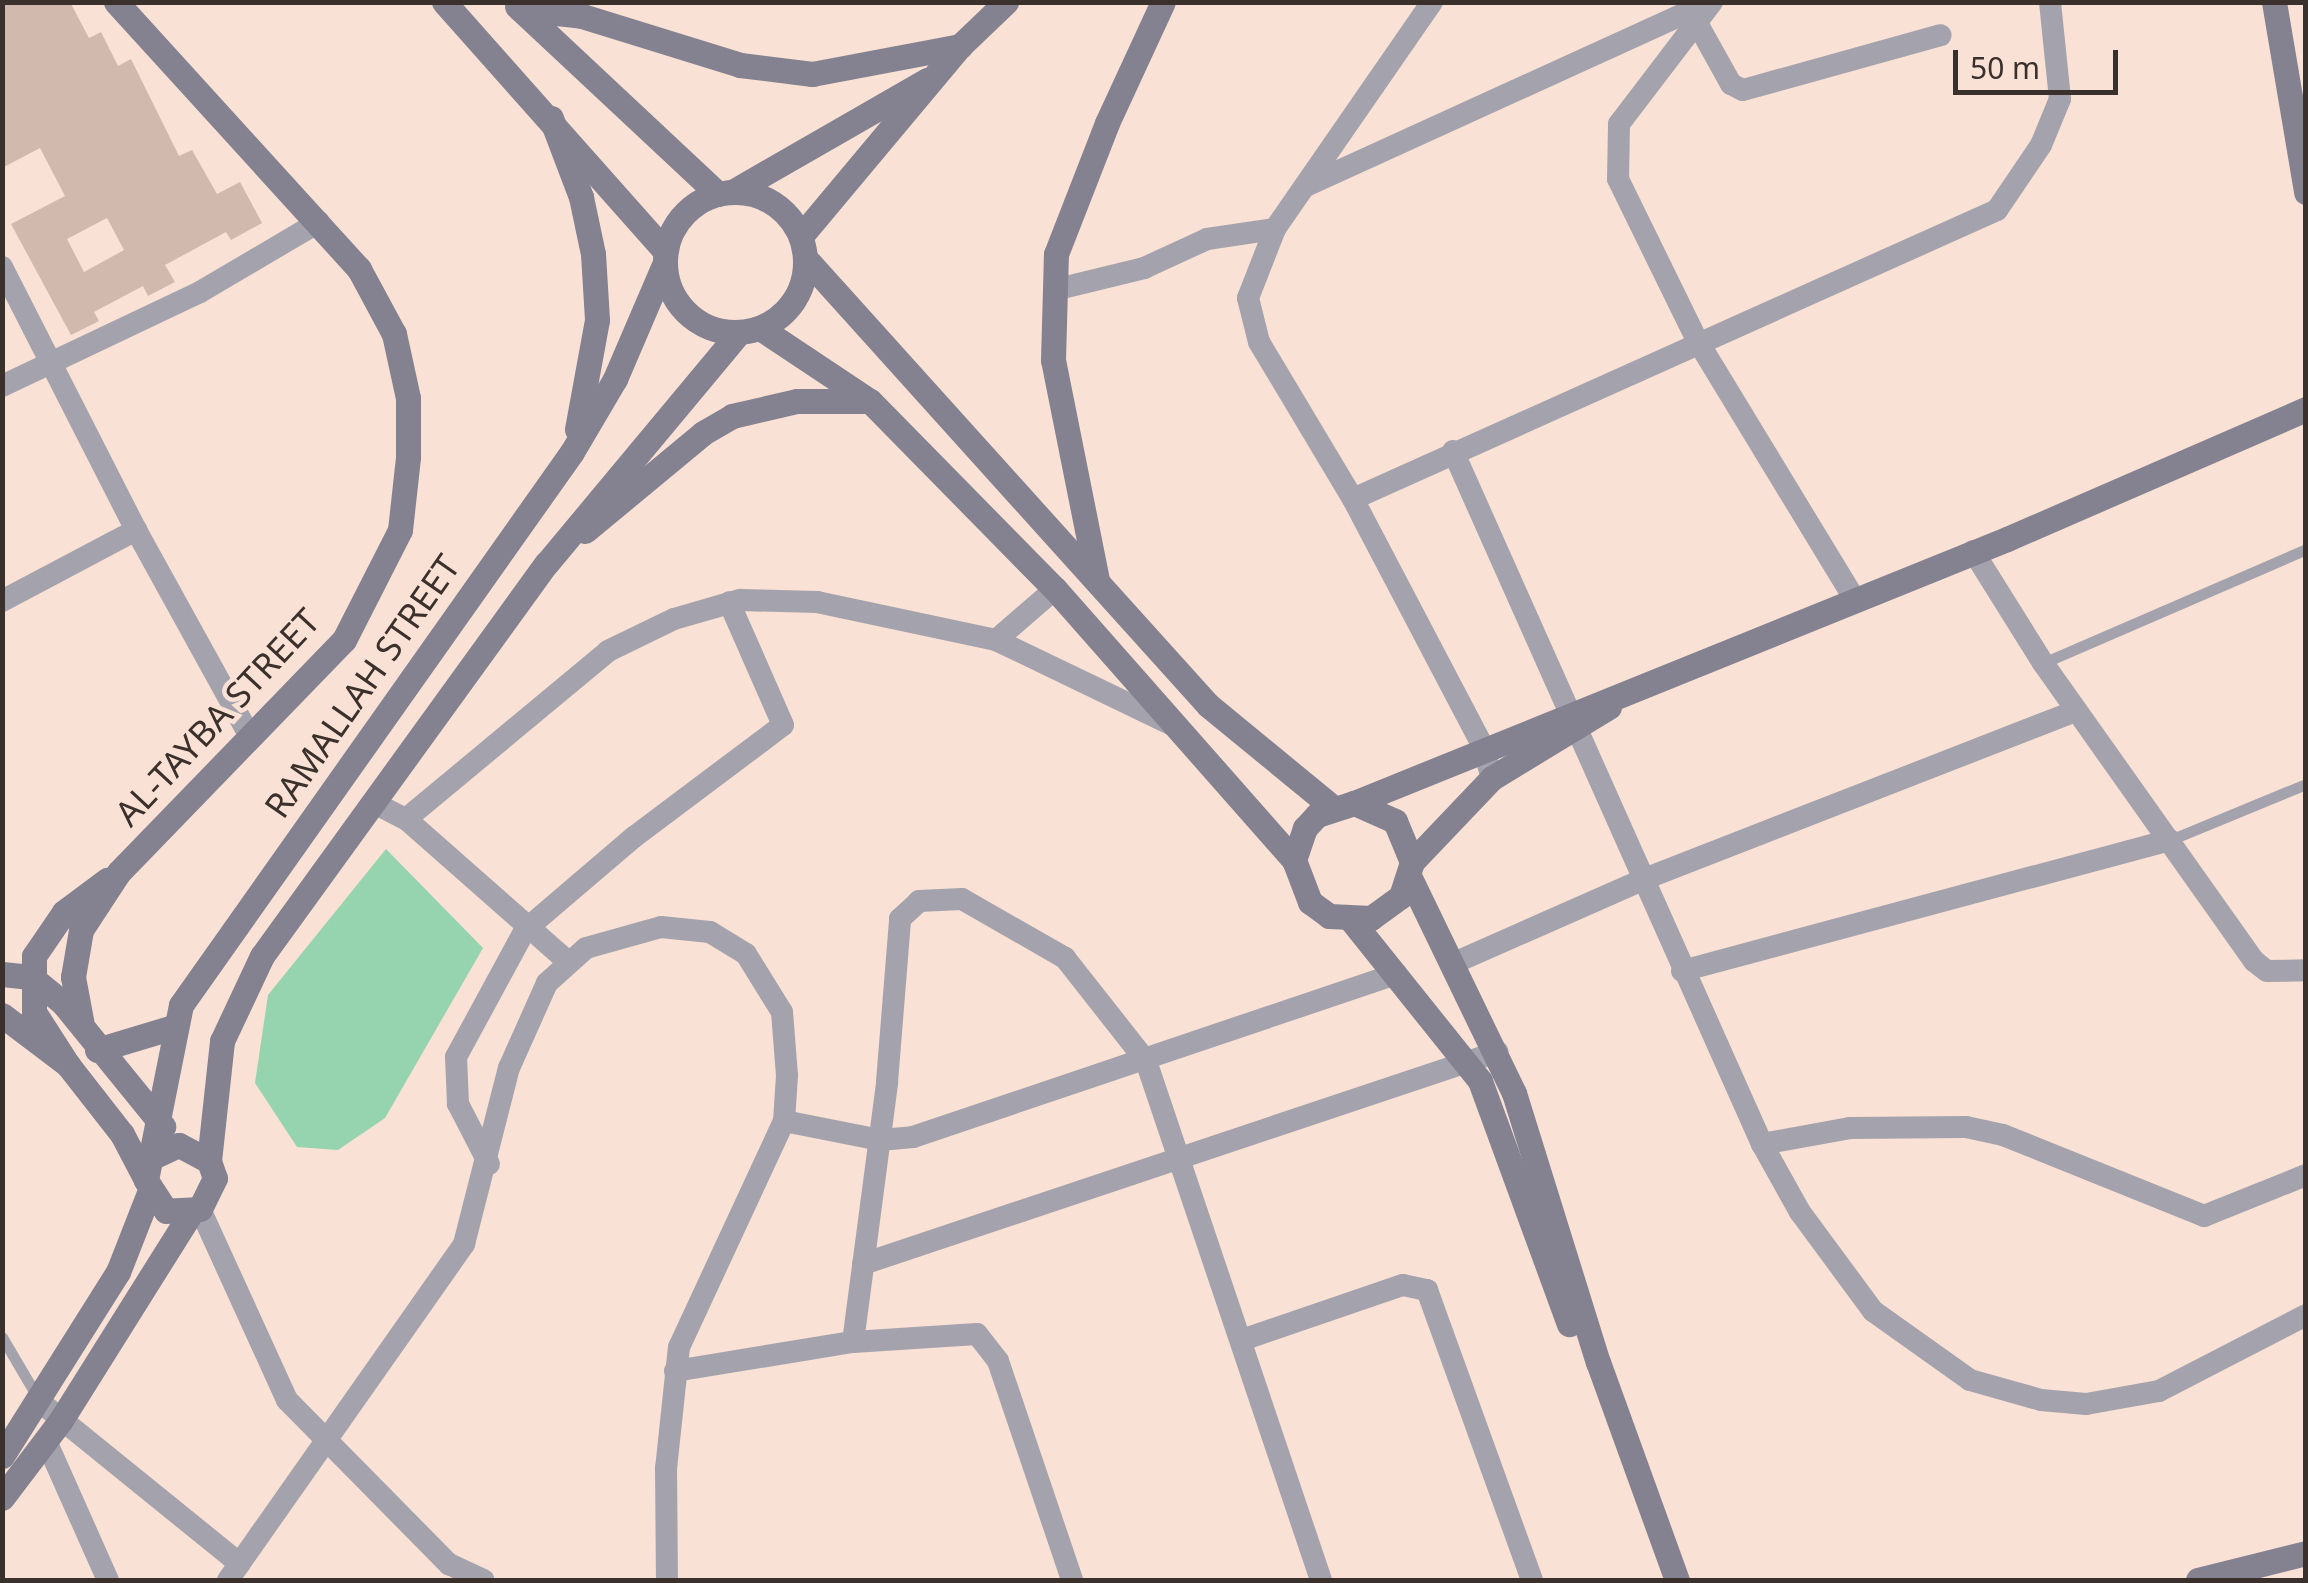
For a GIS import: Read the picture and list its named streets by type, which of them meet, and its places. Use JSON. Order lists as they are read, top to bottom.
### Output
{
  "streets": {
    "street": ["RAMALLAH STREET", "AL-TAYBA STREET"]
  },
  "scale_bar": "50 m"
}
